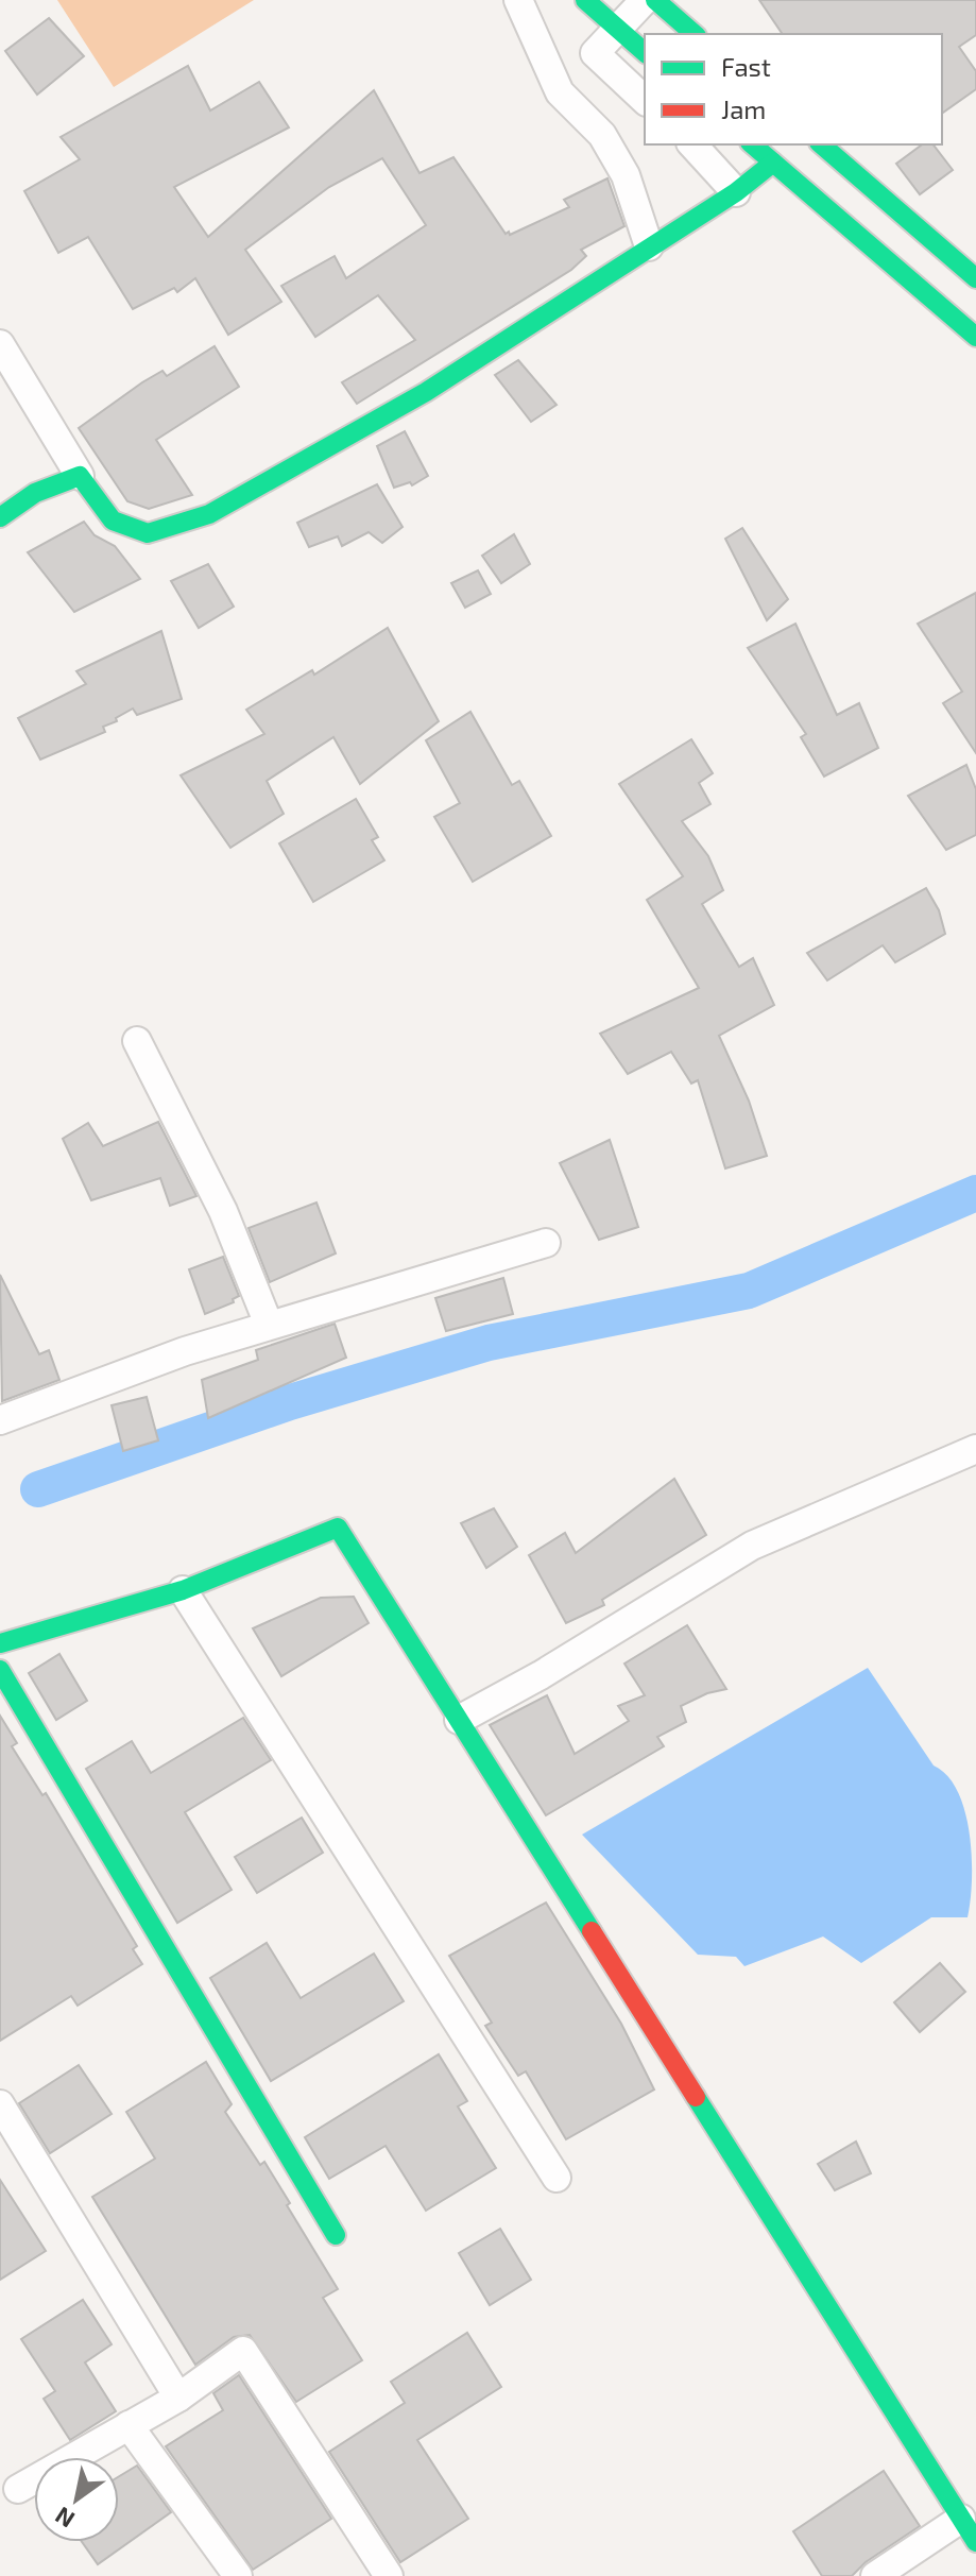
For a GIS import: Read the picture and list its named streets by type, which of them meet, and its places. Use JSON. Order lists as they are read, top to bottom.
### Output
{
  "legend": ["Fast", "Jam"],
  "north": "bottom left"
}
